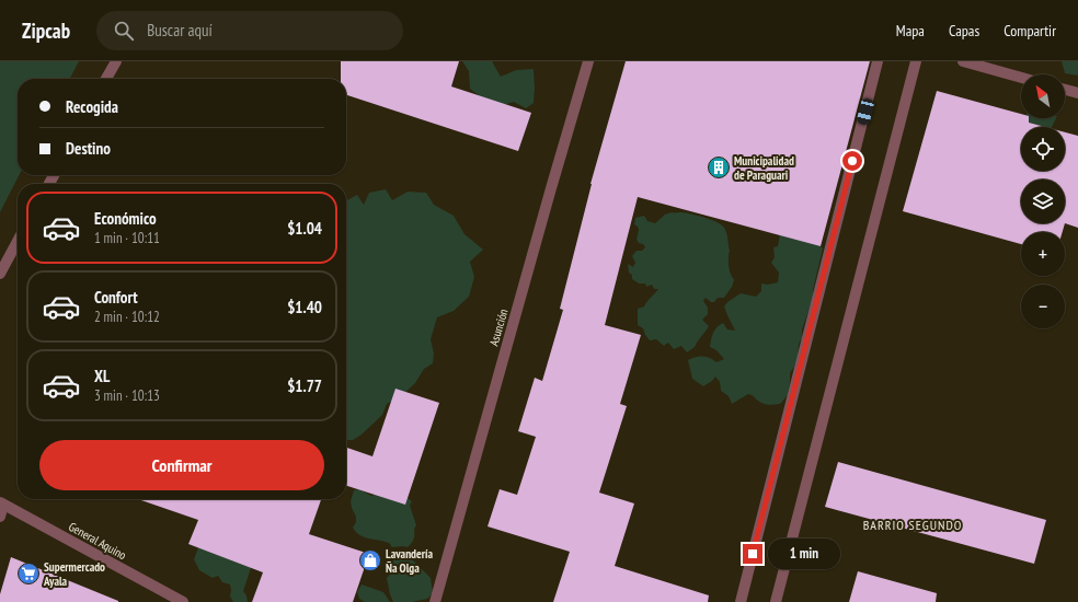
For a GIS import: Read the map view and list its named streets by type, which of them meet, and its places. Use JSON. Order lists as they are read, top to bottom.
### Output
{
  "streets": {
    "street": ["Asunción", "General Aquino"]
  },
  "districts": ["BARRIO SEGUNDO"],
  "places": {
    "building": ["Municipalidad de Paraguari"],
    "shop": ["Lavandería Ña Olga"],
    "supermarket": ["Supermercado Ayala"]
  },
  "north": "top left",
  "page": {
    "header": "Zipcab",
    "search": "Buscar aquí",
    "nav": ["Mapa", "Capas", "Compartir"],
    "map_buttons": ["+", "−"],
    "banner": ["Recogida", "Destino"],
    "list": [
      {
        "name": "Económico",
        "note": "1 min · 10:11",
        "value": "$1.04"
      },
      {
        "name": "Confort",
        "note": "2 min · 10:12",
        "value": "$1.40"
      },
      {
        "name": "XL",
        "note": "3 min · 10:13",
        "value": "$1.77"
      }
    ],
    "buttons": "Confirmar",
    "bubble": "1 min"
  }
}
